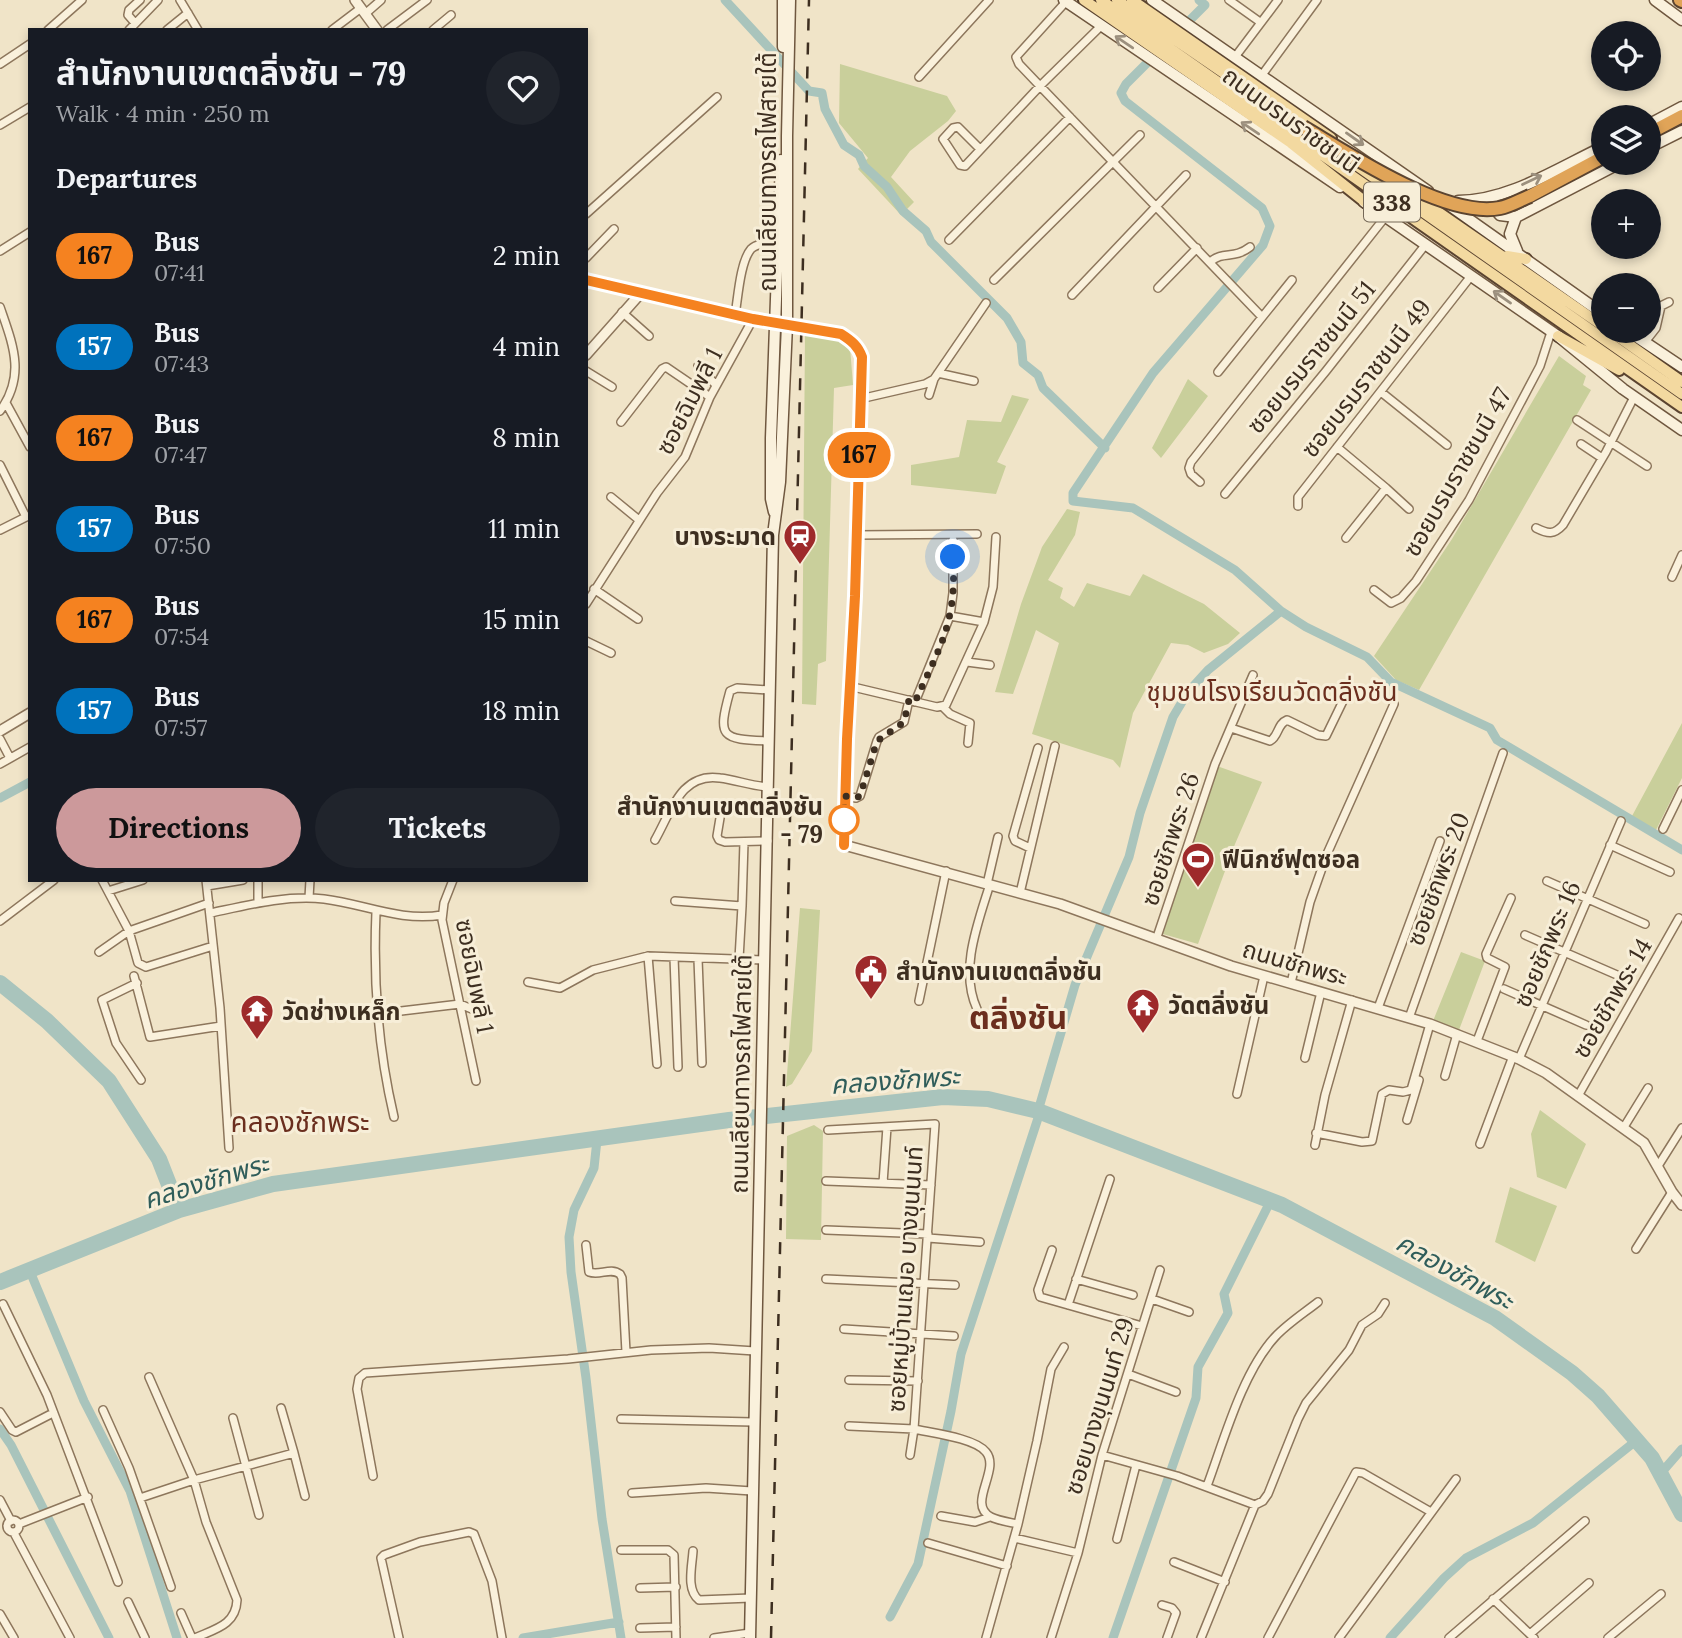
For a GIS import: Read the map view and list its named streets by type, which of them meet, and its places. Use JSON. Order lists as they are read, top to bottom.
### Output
{
  "streets": {
    "main road": ["ถนนบรมราชชนนี", "ถนนเลียบทางรถไฟสายใต้", "338"],
    "street": [
      "ซอยบรมราชชนนี 51",
      "ซอยบรมราชชนนี 49",
      "ซอยฉิมพลี 1",
      "ซอยบรมราชชนนี 47",
      "ซอยชักพระ 26",
      "ซอยชักพระ 20",
      "ซอยชักพระ 16",
      "ถนนชักพระ",
      "ซอยชักพระ 14",
      "ซอยหมู่บ้านเฌอ บางขุนนนท์",
      "ซอยบางขุนนนท์ 29"
    ]
  },
  "crossings": [
    ["ถนนบรมราชชนนี", "338"],
    ["ถนนบรมราชชนนี", "ซอยบรมราชชนนี 51"],
    ["ถนนบรมราชชนนี", "ซอยบรมราชชนนี 49"],
    ["ถนนบรมราชชนนี", "ซอยบรมราชชนนี 47"],
    ["338", "ซอยบรมราชชนนี 47"],
    ["ซอยชักพระ 26", "ถนนชักพระ"],
    ["ซอยชักพระ 20", "ถนนชักพระ"],
    ["ซอยชักพระ 16", "ถนนชักพระ"],
    ["ถนนชักพระ", "ซอยชักพระ 14"]
  ],
  "districts": ["ชุมชนโรงเรียนวัดตลิ่งชัน", "ตลิ่งชัน", "คลองชักพระ"],
  "water": ["คลองชักพระ"],
  "places": {
    "station": ["บางระมาด"],
    "other": ["สำนักงานเขตตลิ่งชัน - 79"],
    "sports": ["ฟีนิกซ์ฟุตซอล"],
    "public building": ["สำนักงานเขตตลิ่งชัน"],
    "temple": ["วัดตลิ่งชัน", "วัดช่างเหล็ก"]
  },
  "lines": ["bus line 167"],
  "page": {
    "on_map": "167",
    "map_buttons": ["+", "−"],
    "heading": [
      ["สำนักงานเขตตลิ่งชัน - 79", "Walk · 4 min · 250 m"],
      "Departures"
    ],
    "list": [
      {
        "mark": "167",
        "name": "Bus",
        "note": "07:41",
        "value": "2 min"
      },
      {
        "mark": "157",
        "name": "Bus",
        "note": "07:43",
        "value": "4 min"
      },
      {
        "mark": "167",
        "name": "Bus",
        "note": "07:47",
        "value": "8 min"
      },
      {
        "mark": "157",
        "name": "Bus",
        "note": "07:50",
        "value": "11 min"
      },
      {
        "mark": "167",
        "name": "Bus",
        "note": "07:54",
        "value": "15 min"
      },
      {
        "mark": "157",
        "name": "Bus",
        "note": "07:57",
        "value": "18 min"
      }
    ],
    "buttons": ["Directions", "Tickets"]
  }
}
